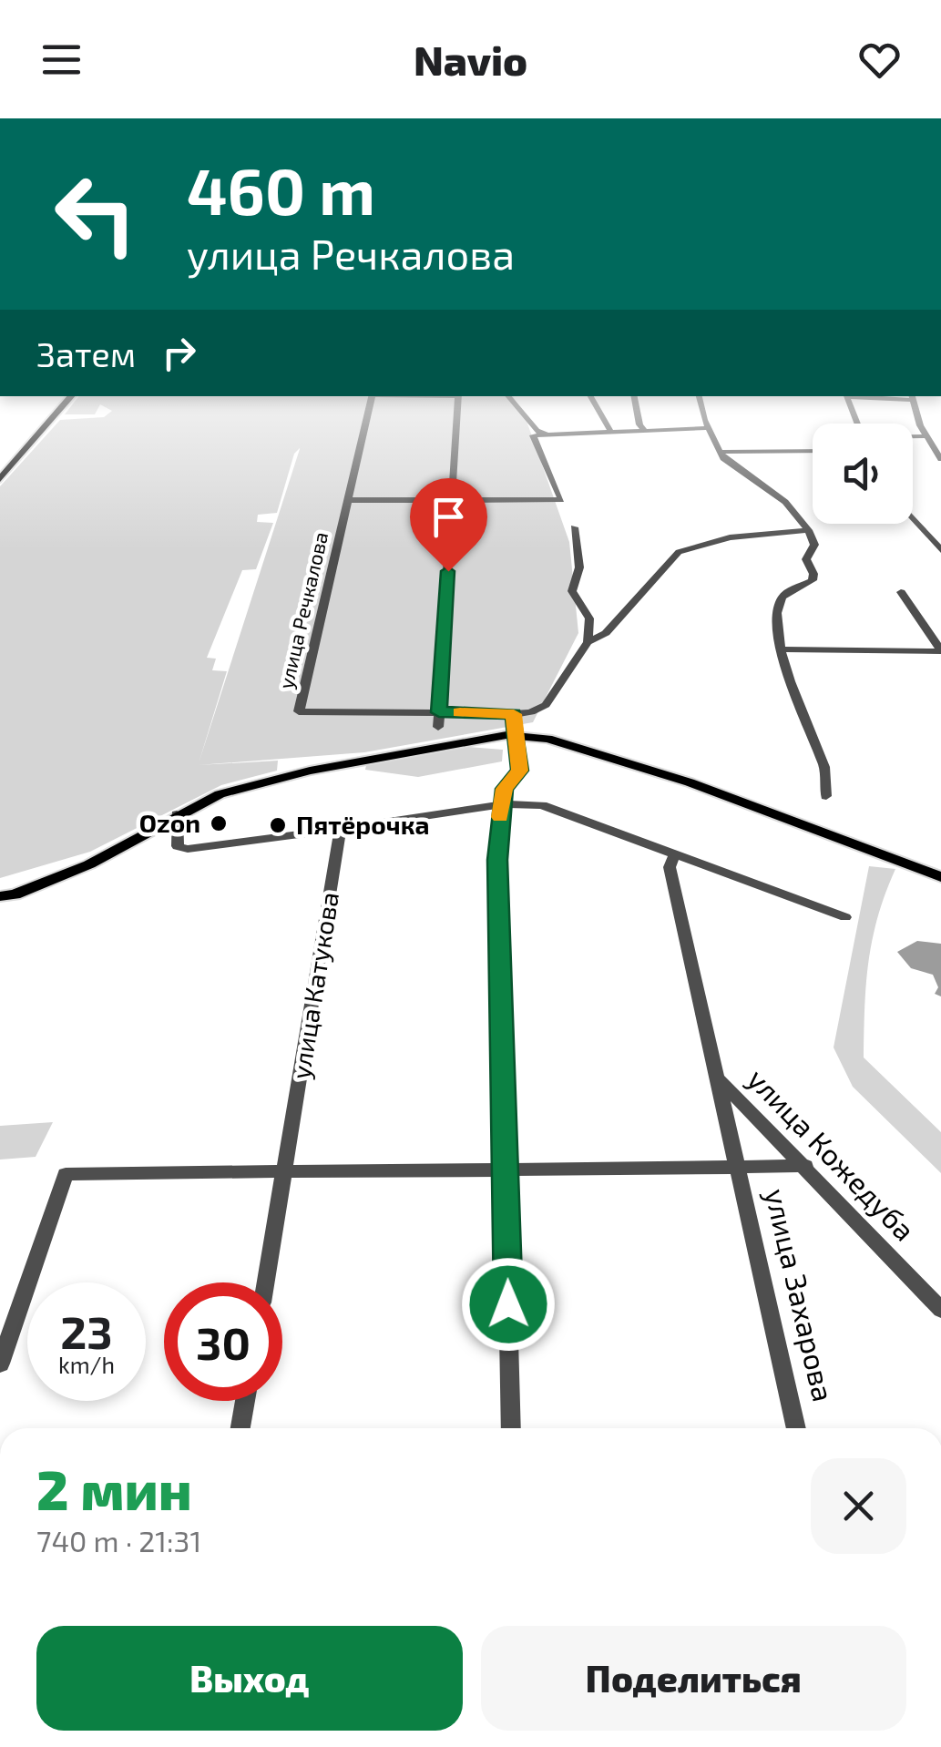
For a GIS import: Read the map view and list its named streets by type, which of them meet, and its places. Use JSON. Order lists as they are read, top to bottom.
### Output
{
  "streets": {
    "street": [
      "улица Речкалова",
      "улица Катукова",
      "улица Кожедуба",
      "улица Захарова"
    ]
  },
  "crossings": [
    ["улица Кожедуба", "улица Захарова"]
  ],
  "places": ["Ozon", "Пятёрочка"],
  "page": {
    "header": "Navio",
    "turn": ["460 m", "улица Речкалова"],
    "then": "Затем",
    "speed": "23 km/h",
    "limit": "30",
    "heading": ["2 мин", "740 m · 21:31"],
    "buttons": ["Выход", "Поделиться"]
  }
}
